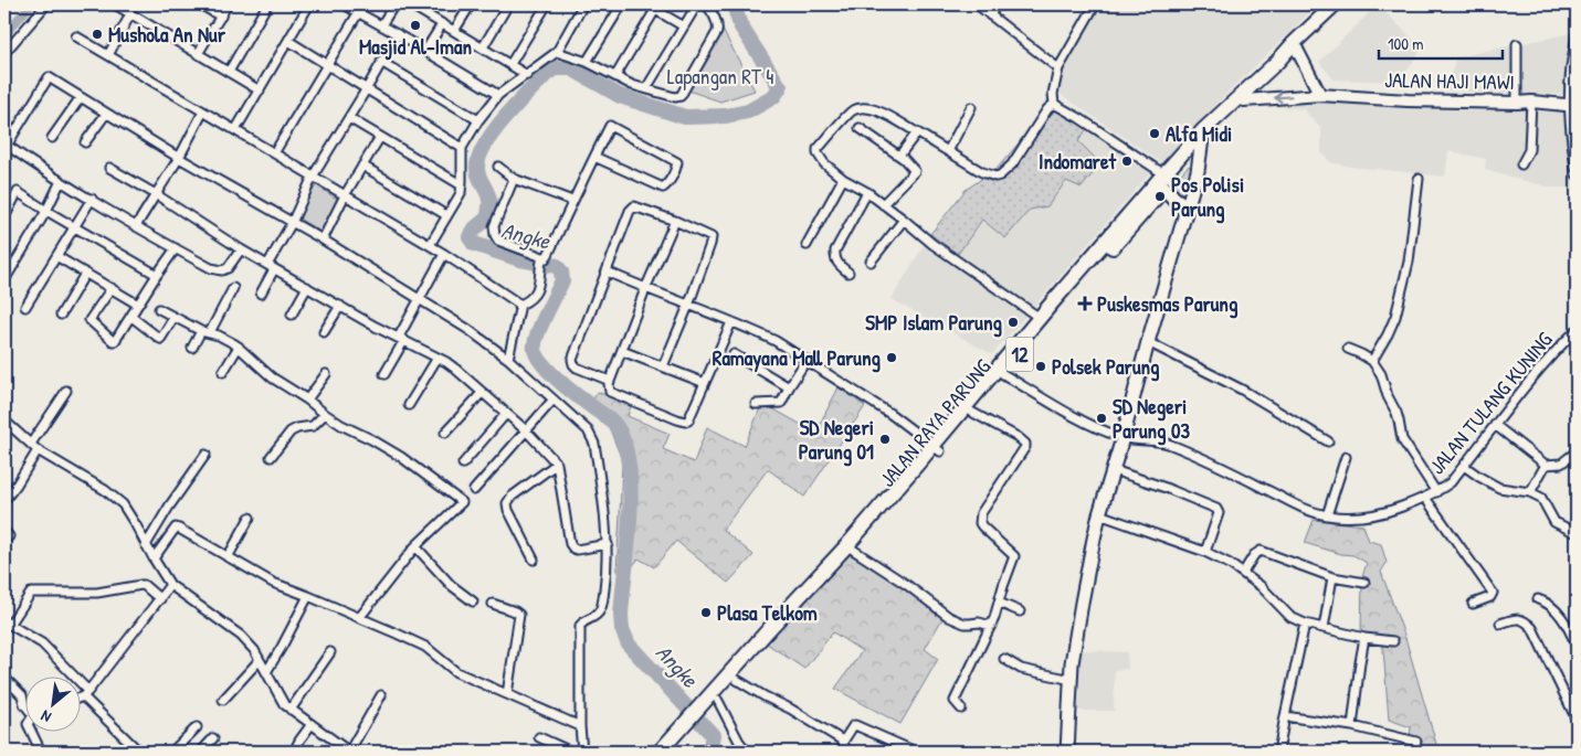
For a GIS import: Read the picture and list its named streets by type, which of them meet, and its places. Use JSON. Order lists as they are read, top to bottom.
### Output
{
  "streets": {
    "highway": ["12", "JALAN RAYA PARUNG"],
    "street": ["JALAN HAJI MAWI", "JALAN TULANG KUNING"]
  },
  "crossings": [
    ["JALAN HAJI MAWI", "JALAN RAYA PARUNG"],
    ["12", "JALAN RAYA PARUNG"],
    ["JALAN TULANG KUNING", "JALAN RAYA PARUNG"]
  ],
  "water": ["Angke"],
  "parks": ["Lapangan RT 4"],
  "places": {
    "other": [
      "Masjid Al-Iman",
      "Mushola An Nur",
      "Alfa Midi",
      "Indomaret",
      "Pos Polisi Parung",
      "SMP Islam Parung",
      "Ramayana Mall Parung",
      "Polsek Parung",
      "SD Negeri Parung 03",
      "SD Negeri Parung 01",
      "Plasa Telkom"
    ],
    "health": ["Puskesmas Parung"]
  },
  "scale_bar": "100 m",
  "north": "bottom left"
}
